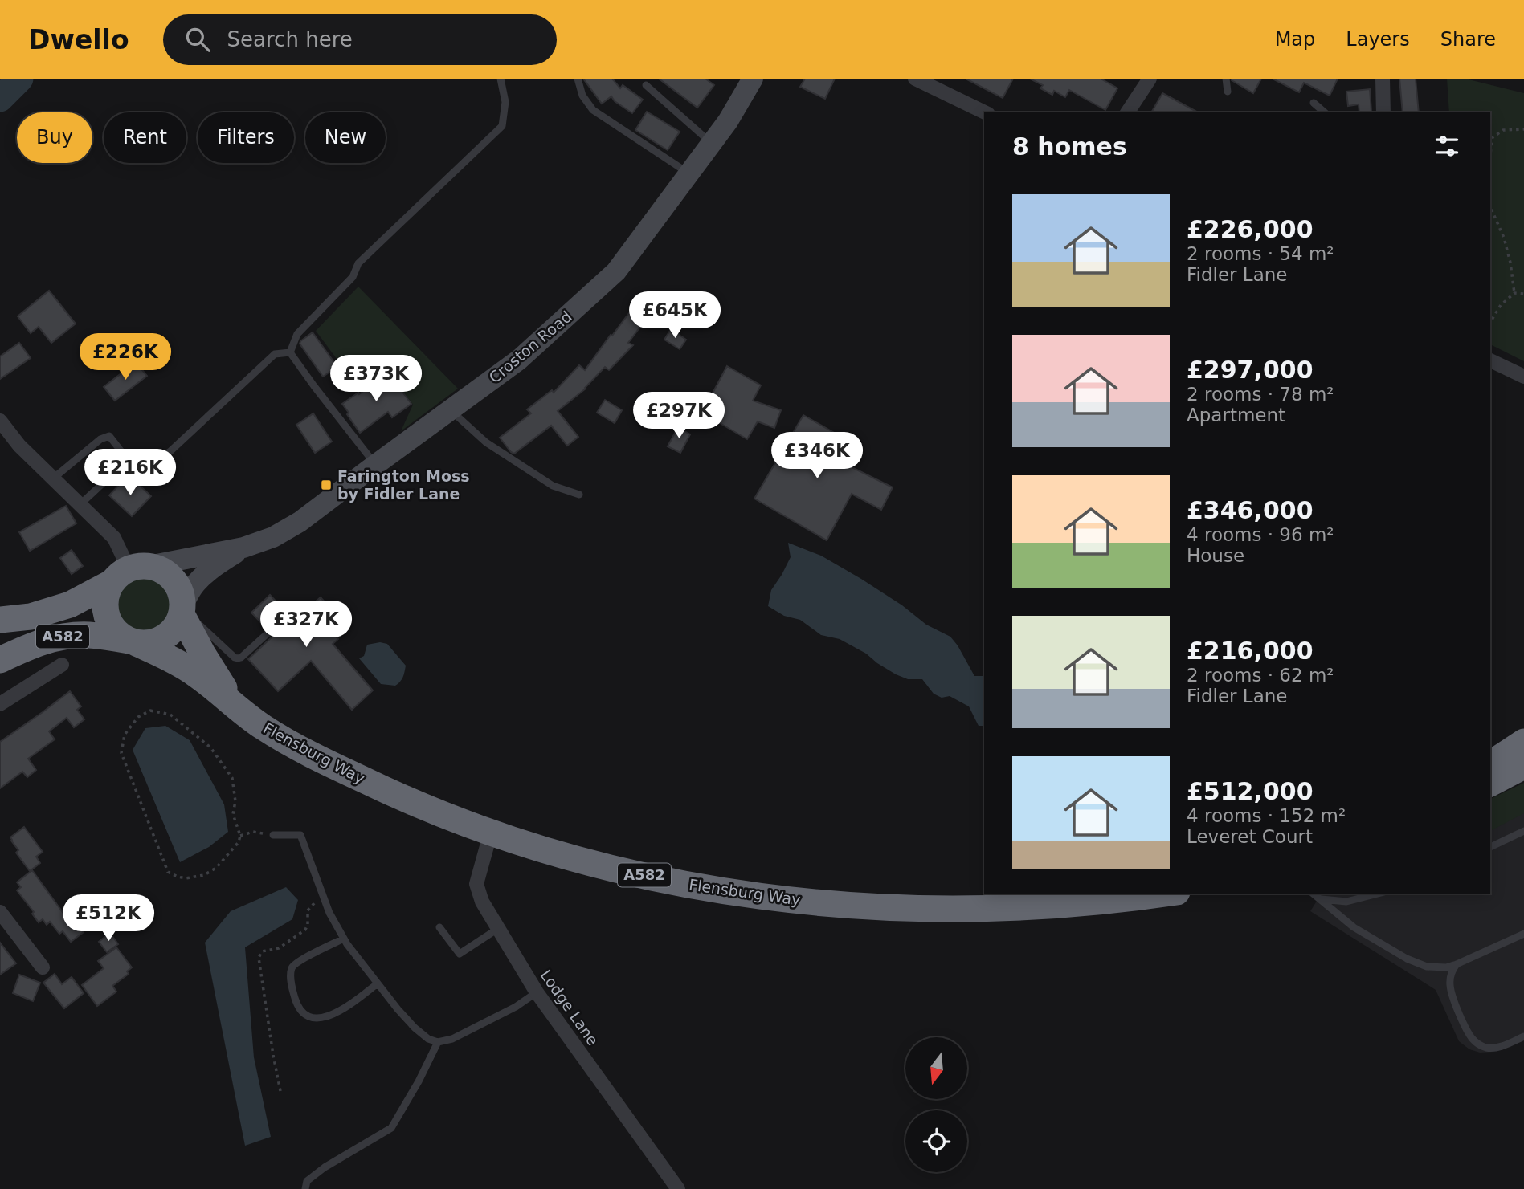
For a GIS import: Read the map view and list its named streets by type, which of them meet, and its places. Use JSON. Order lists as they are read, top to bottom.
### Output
{
  "streets": {
    "highway": ["Croston Road", "A582", "Flensburg Way"],
    "street": ["Lodge Lane"]
  },
  "crossings": [
    ["Croston Road", "A582"],
    ["Croston Road", "Flensburg Way"],
    ["A582", "Flensburg Way"],
    ["Flensburg Way", "Lodge Lane"]
  ],
  "places": {
    "transit": ["Farington Moss by Fidler Lane"]
  },
  "north": "bottom",
  "page": {
    "header": "Dwello",
    "search": "Search here",
    "nav": ["Map", "Layers", "Share"],
    "chip": [
      "Buy",
      "Rent",
      "Filters",
      "New"
    ],
    "heading": "8 homes",
    "list": [
      {
        "name": "£226,000",
        "note": "2 rooms · 54 m² · Fidler Lane"
      },
      {
        "name": "£297,000",
        "note": "2 rooms · 78 m² · Apartment"
      },
      {
        "name": "£346,000",
        "note": "4 rooms · 96 m² · House"
      },
      {
        "name": "£216,000",
        "note": "2 rooms · 62 m² · Fidler Lane"
      },
      {
        "name": "£512,000",
        "note": "4 rooms · 152 m² · Leveret Court"
      }
    ],
    "price": [
      "£645K",
      "£226K",
      "£373K",
      "£297K",
      "£346K",
      "£216K",
      "£327K",
      "£512K"
    ]
  }
}
